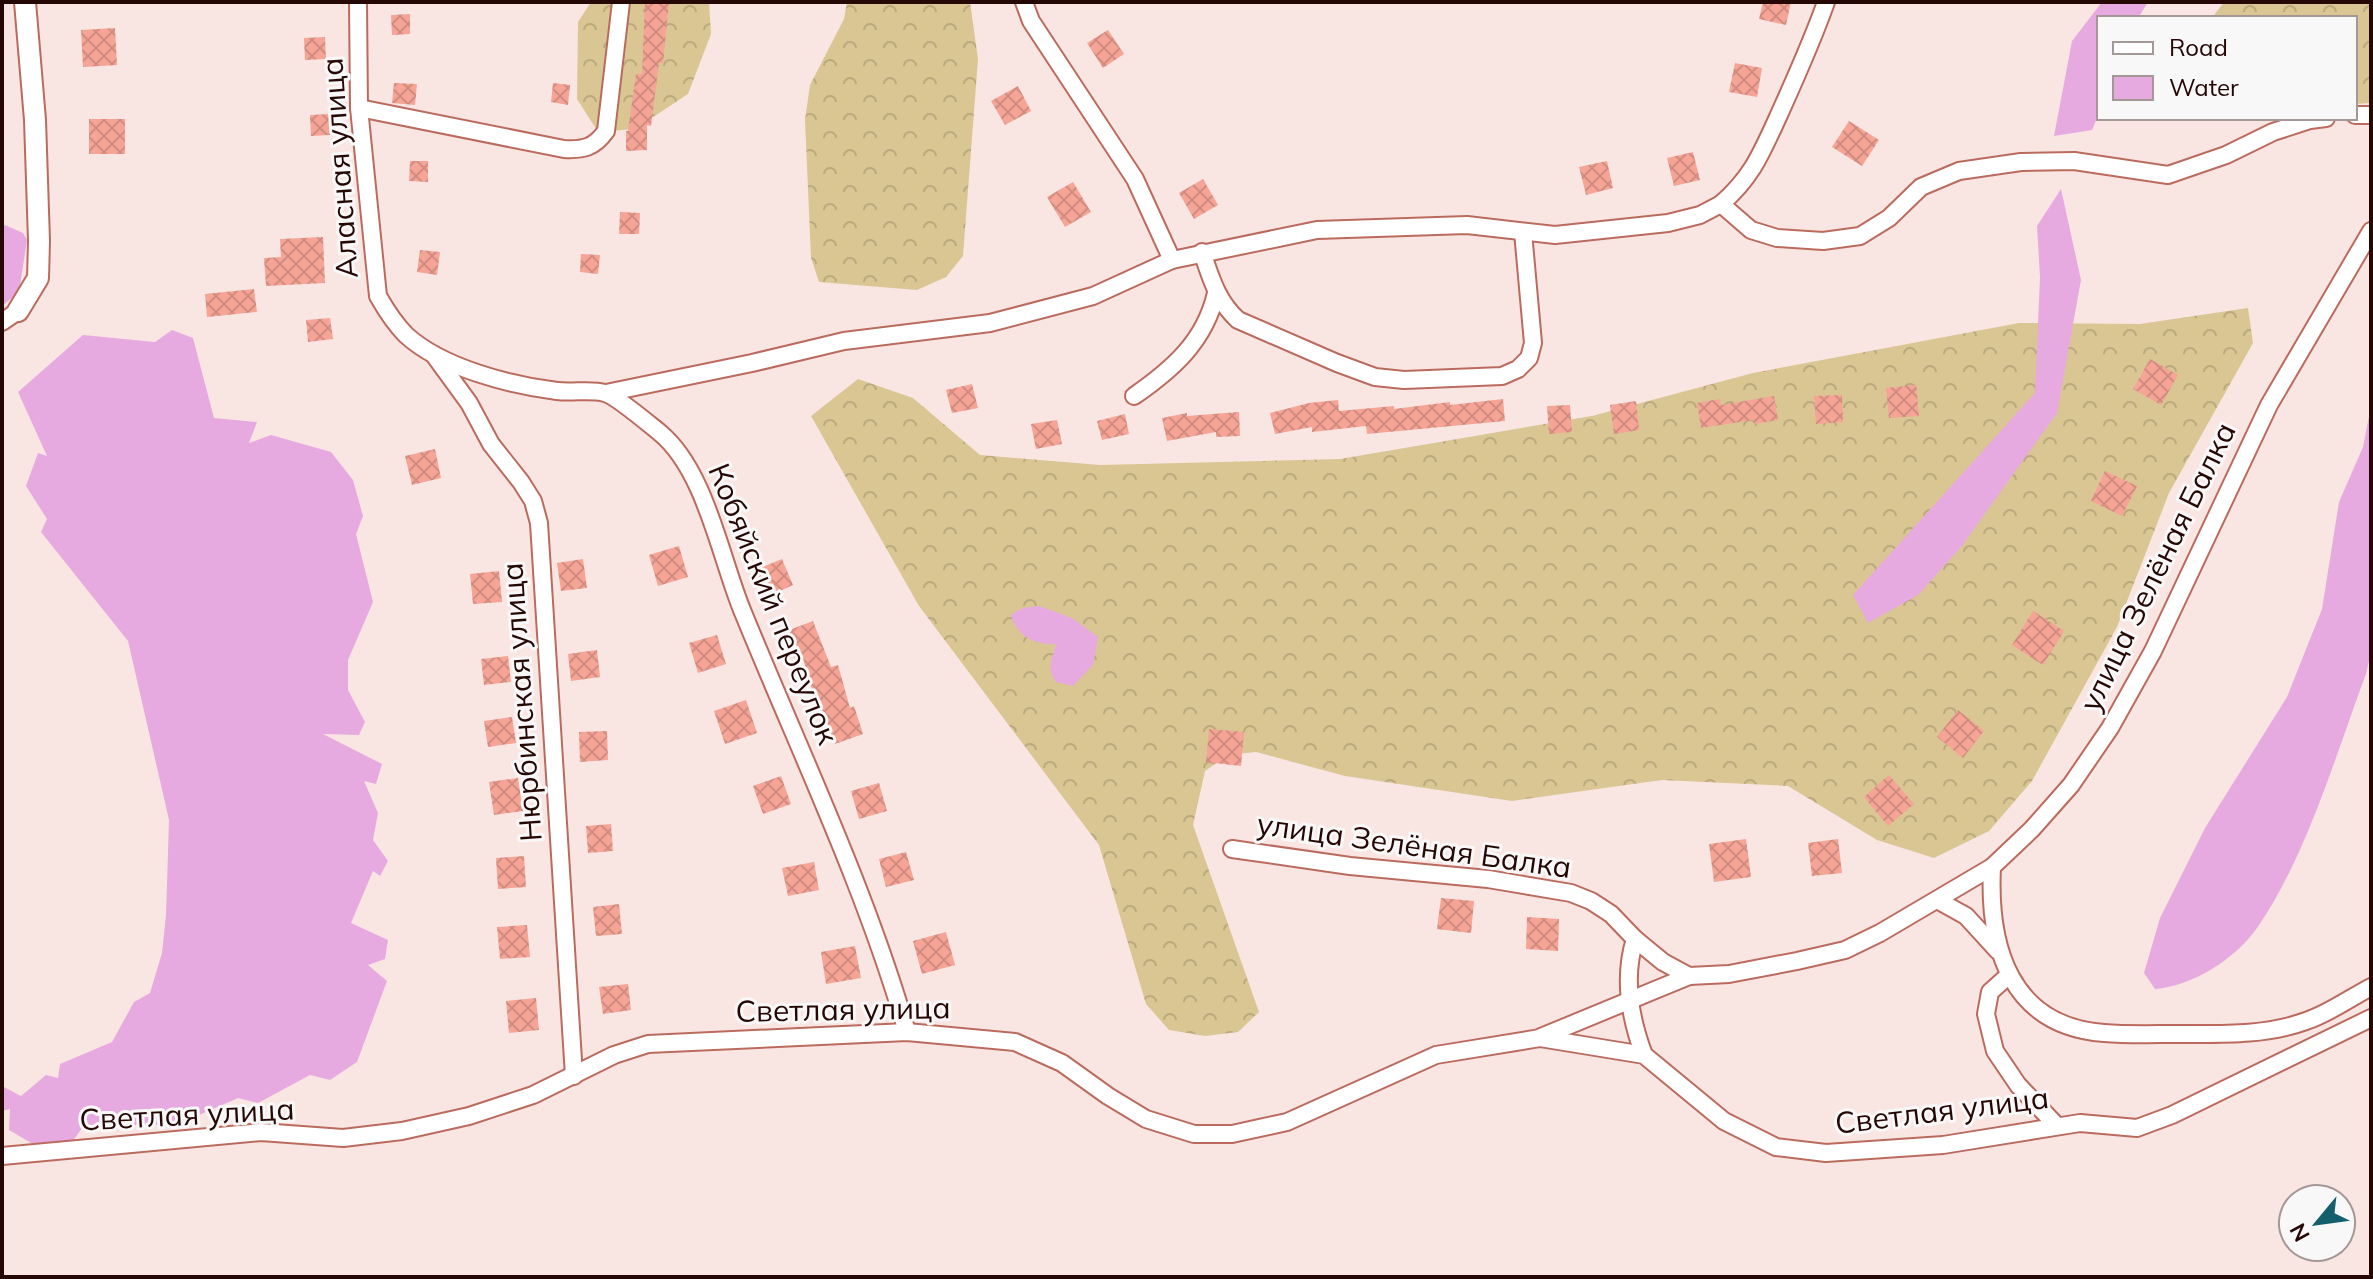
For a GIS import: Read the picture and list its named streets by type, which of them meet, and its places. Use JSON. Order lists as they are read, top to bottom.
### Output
{
  "streets": {
    "street": [
      "Аласная улица",
      "улица Зелёная Балка",
      "Кобяйский переулок",
      "Нюрбинская улица",
      "Светлая улица"
    ]
  },
  "crossings": [
    ["Аласная улица", "Нюрбинская улица"],
    ["Кобяйский переулок", "Светлая улица"],
    ["Нюрбинская улица", "Светлая улица"]
  ],
  "legend": ["Road", "Water"],
  "north": "bottom left"
}
